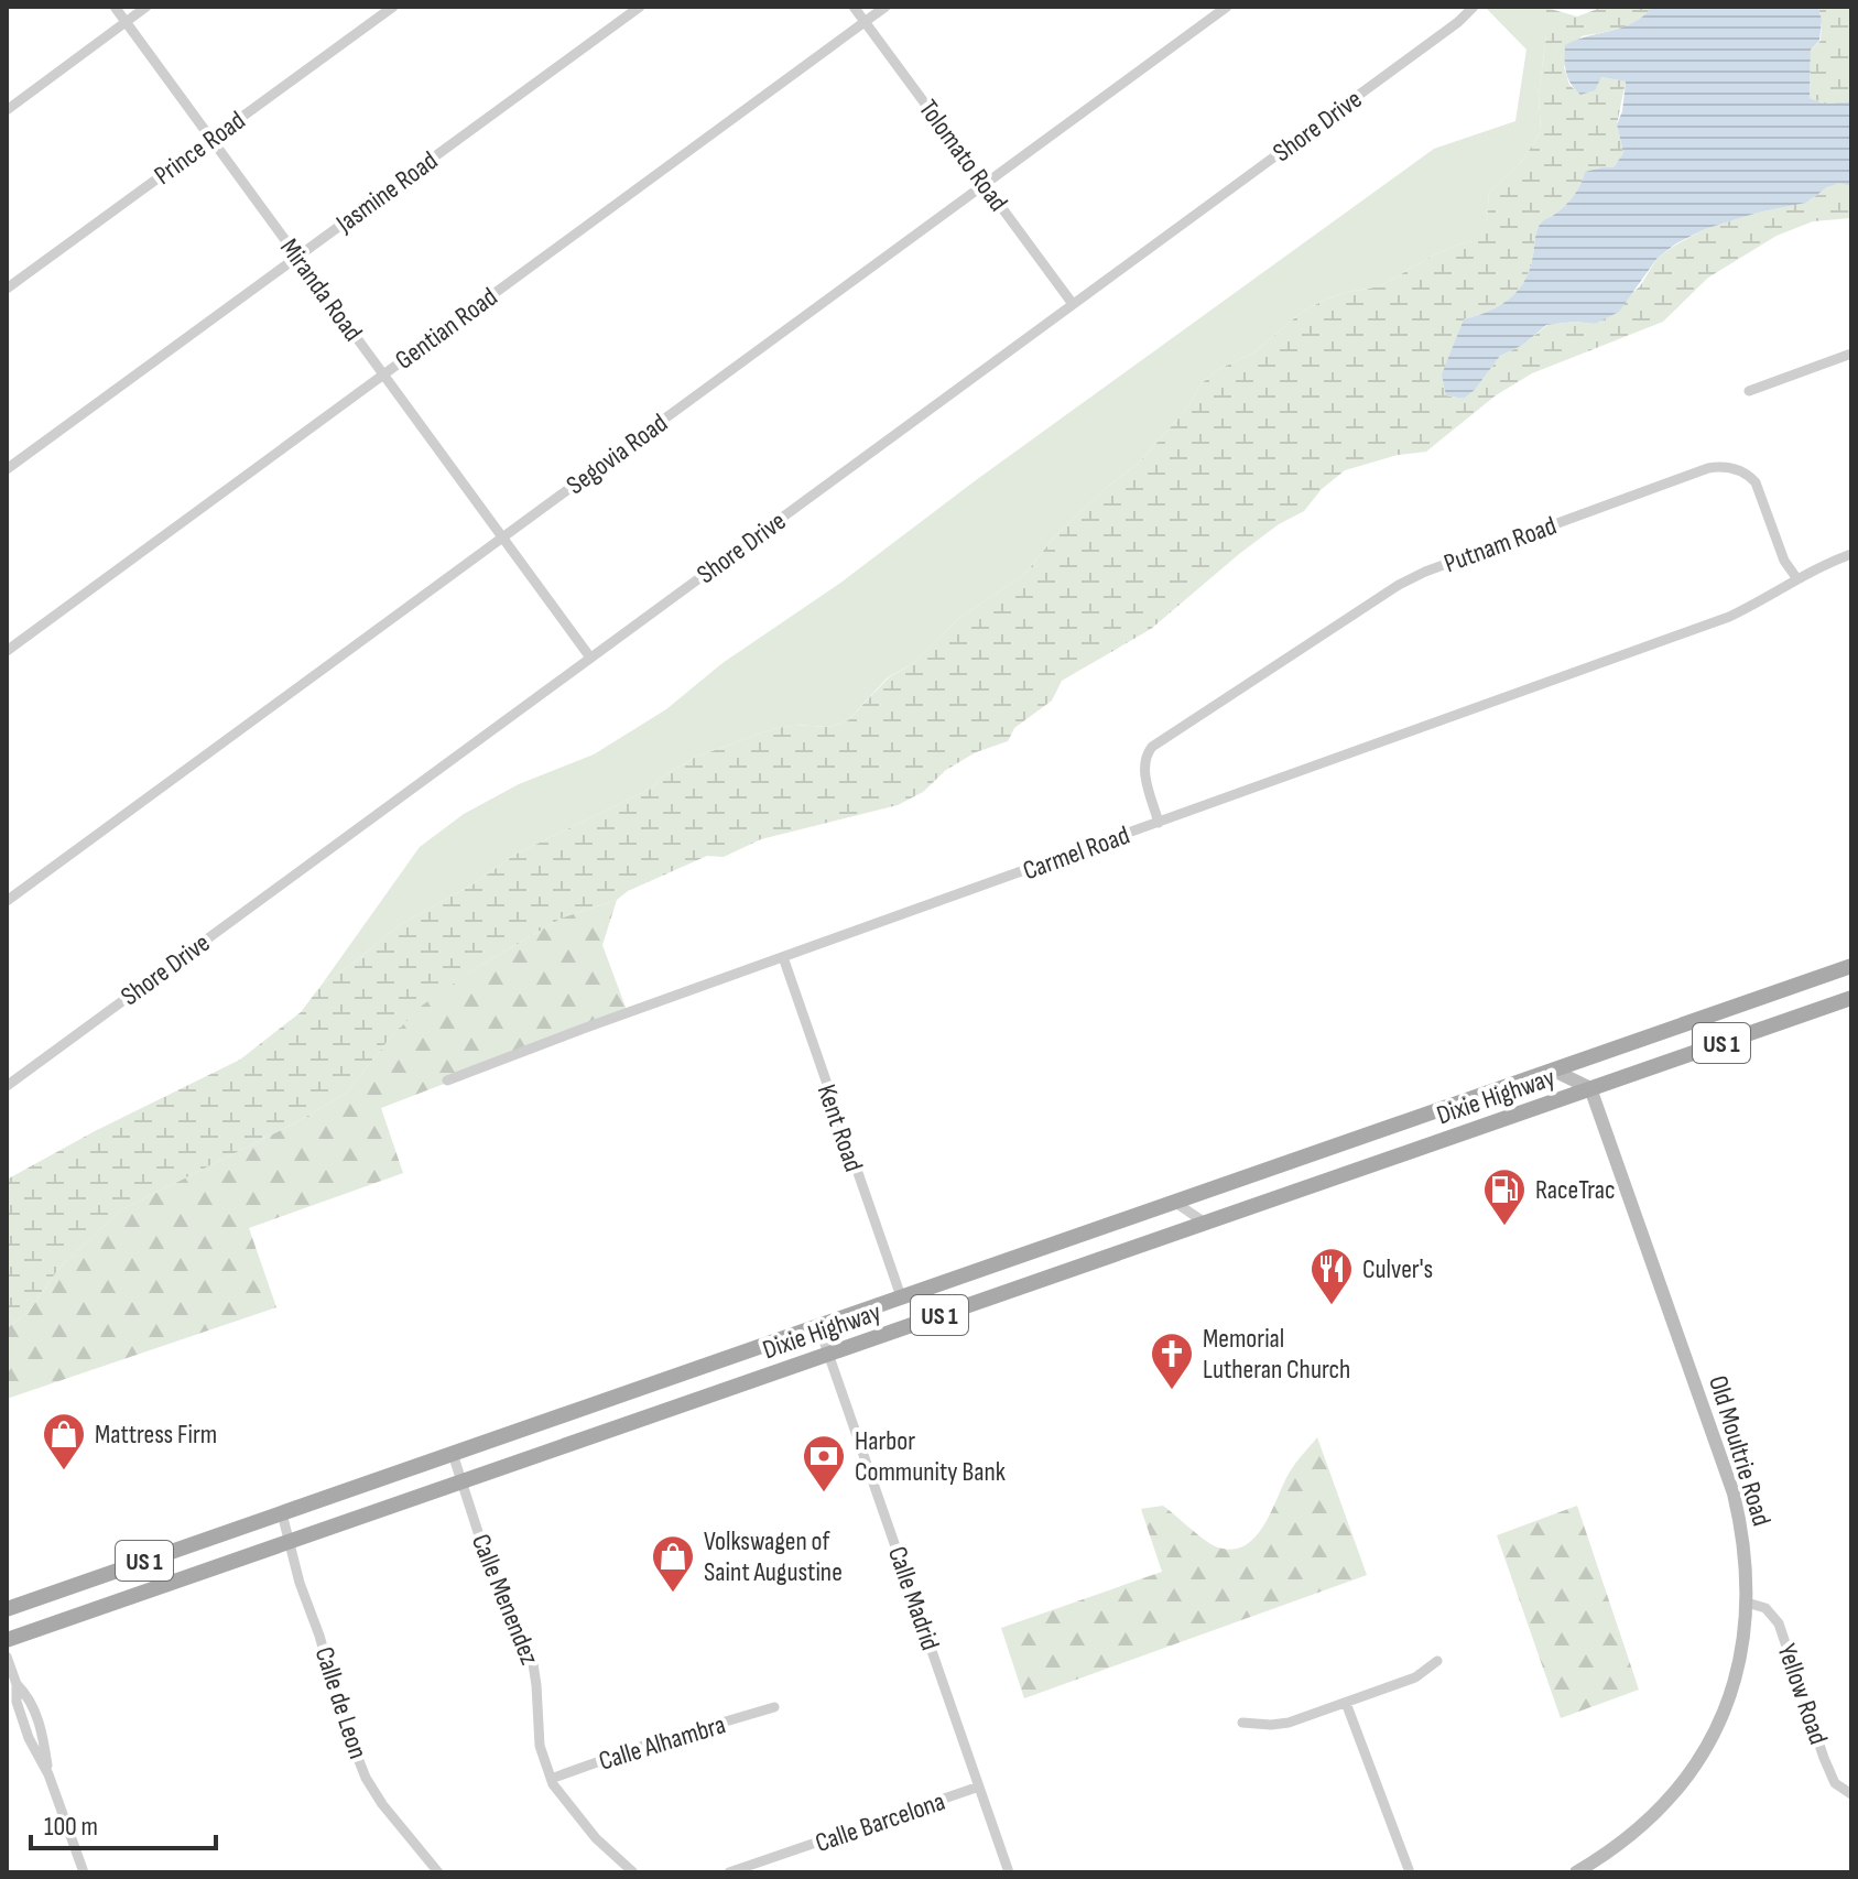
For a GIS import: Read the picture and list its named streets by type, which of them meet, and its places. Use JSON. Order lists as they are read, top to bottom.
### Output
{
  "streets": {
    "main road": ["US 1", "Dixie Highway", "Old Moultrie Road"],
    "street": [
      "Shore Drive",
      "Prince Road",
      "Tolomato Road",
      "Jasmine Road",
      "Miranda Road",
      "Gentian Road",
      "Segovia Road",
      "Putnam Road",
      "Carmel Road",
      "Kent Road",
      "Calle Madrid",
      "Calle Menendez",
      "Yellow Road",
      "Calle de Leon",
      "Calle Alhambra",
      "Calle Barcelona"
    ]
  },
  "crossings": [
    ["Shore Drive", "Tolomato Road"],
    ["Shore Drive", "Miranda Road"],
    ["Prince Road", "Miranda Road"],
    ["Tolomato Road", "Gentian Road"],
    ["Tolomato Road", "Segovia Road"],
    ["Jasmine Road", "Miranda Road"],
    ["Miranda Road", "Gentian Road"],
    ["Miranda Road", "Segovia Road"],
    ["Putnam Road", "Carmel Road"],
    ["Carmel Road", "Kent Road"],
    ["US 1", "Kent Road"],
    ["US 1", "Calle Madrid"],
    ["US 1", "Calle Menendez"],
    ["US 1", "Calle de Leon"],
    ["Dixie Highway", "Old Moultrie Road"],
    ["Dixie Highway", "Calle Madrid"],
    ["Dixie Highway", "Calle Menendez"],
    ["Dixie Highway", "Calle de Leon"],
    ["Old Moultrie Road", "Yellow Road"],
    ["Calle Madrid", "Calle Barcelona"],
    ["Calle Menendez", "Calle Alhambra"]
  ],
  "places": {
    "fuel station": ["RaceTrac"],
    "restaurant": ["Culver's"],
    "church": ["Memorial Lutheran Church"],
    "shop": ["Mattress Firm", "Volkswagen of Saint Augustine"],
    "bank": ["Harbor Community Bank"]
  },
  "scale_bar": "100 m"
}
